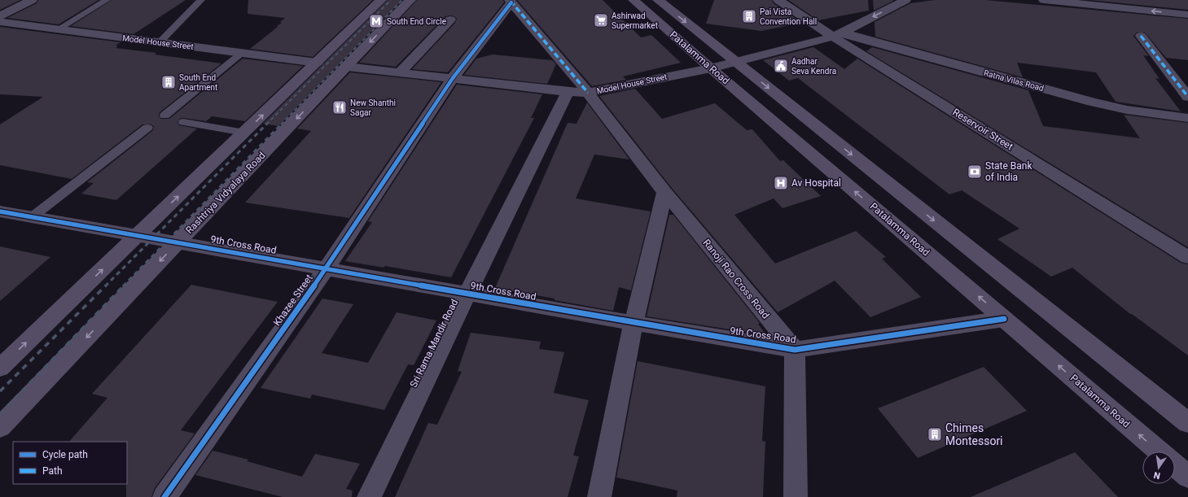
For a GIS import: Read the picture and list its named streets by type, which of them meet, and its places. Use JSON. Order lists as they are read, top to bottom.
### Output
{
  "streets": {
    "main road": ["Patalamma Road", "Rashtriya Vidyalaya Road"],
    "street": [
      "Model House Street",
      "Ratna Vilas Road",
      "Reservoir Street",
      "9th Cross Road",
      "Ranoji Rao Cross Road",
      "Khazee Street",
      "Sri Rama Mandir Road"
    ]
  },
  "crossings": [
    ["Model House Street", "Patalamma Road"],
    ["Model House Street", "Ratna Vilas Road"],
    ["Model House Street", "Reservoir Street"],
    ["Model House Street", "Rashtriya Vidyalaya Road"],
    ["Model House Street", "Ranoji Rao Cross Road"],
    ["Model House Street", "Khazee Street"],
    ["Model House Street", "Sri Rama Mandir Road"],
    ["Patalamma Road", "9th Cross Road"],
    ["Ratna Vilas Road", "Reservoir Street"],
    ["Rashtriya Vidyalaya Road", "9th Cross Road"],
    ["9th Cross Road", "Ranoji Rao Cross Road"],
    ["9th Cross Road", "Khazee Street"],
    ["9th Cross Road", "Sri Rama Mandir Road"],
    ["Ranoji Rao Cross Road", "Khazee Street"]
  ],
  "places": {
    "building": ["Pai Vista Convention Hall", "South End Apartment", "Chimes Montessori"],
    "supermarket": ["Ashirwad Supermarket"],
    "metro station": ["South End Circle"],
    "public building": ["Aadhar Seva Kendra"],
    "restaurant": ["New Shanthi Sagar"],
    "bank": ["State Bank of India"],
    "hospital": ["Av Hospital"]
  },
  "legend": ["Cycle path", "Path"],
  "north": "bottom"
}
